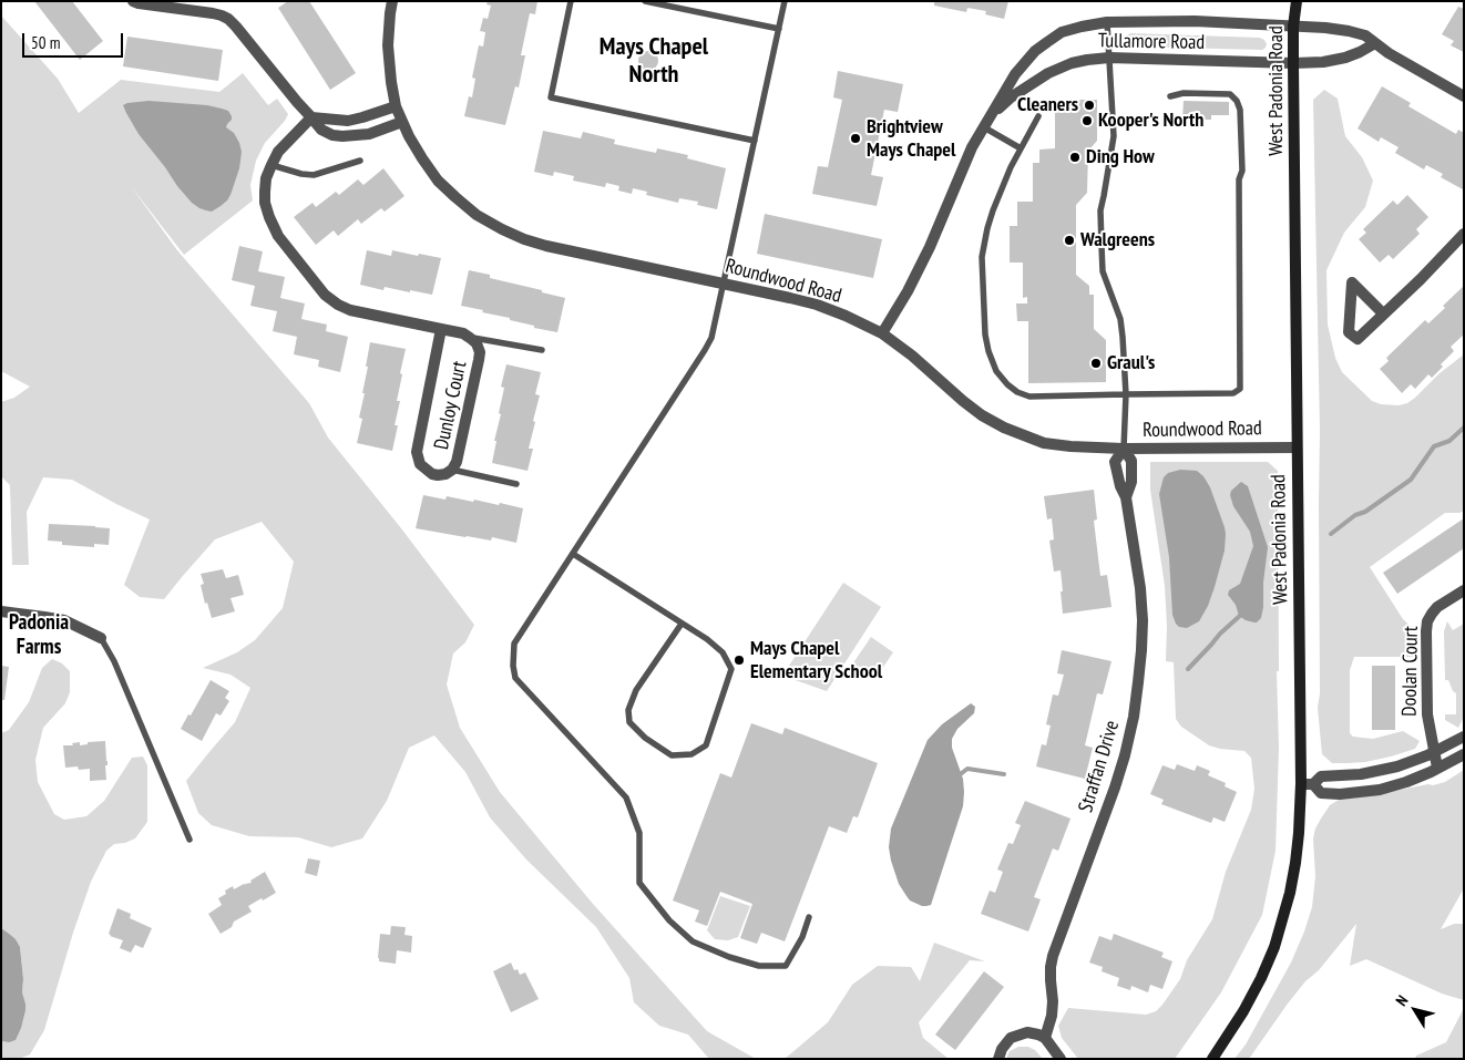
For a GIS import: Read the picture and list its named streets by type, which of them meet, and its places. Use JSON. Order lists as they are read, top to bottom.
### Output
{
  "streets": {
    "main road": ["West Padonia Road"],
    "street": [
      "Tullamore Road",
      "Roundwood Road",
      "Dunloy Court",
      "Doolan Court",
      "Straffan Drive"
    ]
  },
  "crossings": [
    ["Tullamore Road", "West Padonia Road"],
    ["Tullamore Road", "Roundwood Road"],
    ["West Padonia Road", "Roundwood Road"],
    ["Roundwood Road", "Straffan Drive"]
  ],
  "districts": ["Mays Chapel North", "Padonia Farms"],
  "places": [
    "Cleaners",
    "Kooper's North",
    "Brightview Mays Chapel",
    "Ding How",
    "Walgreens",
    "Graul's",
    "Mays Chapel Elementary School"
  ],
  "scale_bar": "50 m",
  "north": "top left"
}
